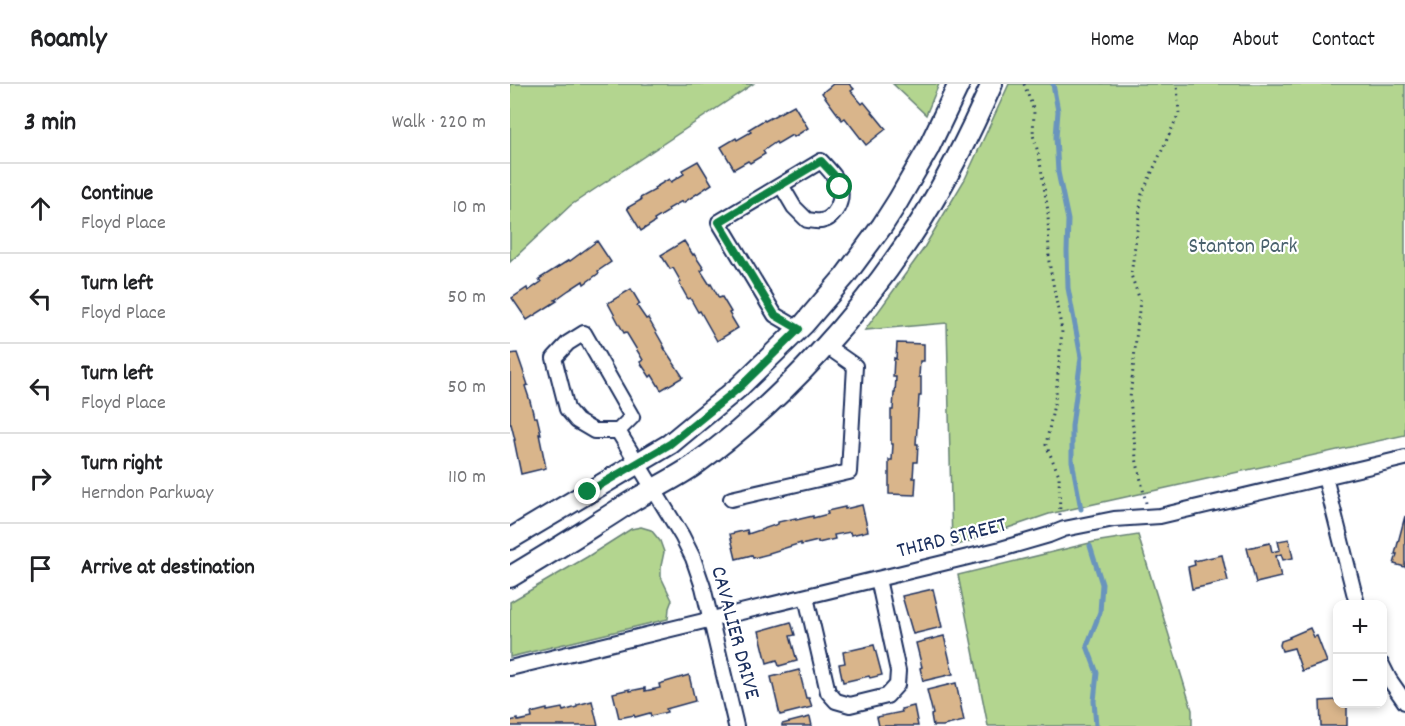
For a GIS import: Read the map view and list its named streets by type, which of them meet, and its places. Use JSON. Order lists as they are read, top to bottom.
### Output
{
  "streets": {
    "street": ["THIRD STREET", "CAVALIER DRIVE"]
  },
  "crossings": [
    ["THIRD STREET", "CAVALIER DRIVE"]
  ],
  "parks": ["Stanton Park"],
  "page": {
    "header": "Roamly",
    "nav": [
      "Home",
      "Map",
      "About",
      "Contact"
    ],
    "heading": ["3 min", "Walk · 220 m"],
    "list": [
      ["Continue", "Floyd Place", "10 m"],
      ["Turn left", "Floyd Place", "50 m"],
      ["Turn left", "Floyd Place", "50 m"],
      ["Turn right", "Herndon Parkway", "110 m"],
      "Arrive at destination"
    ],
    "map_buttons": ["+", "−"]
  }
}
